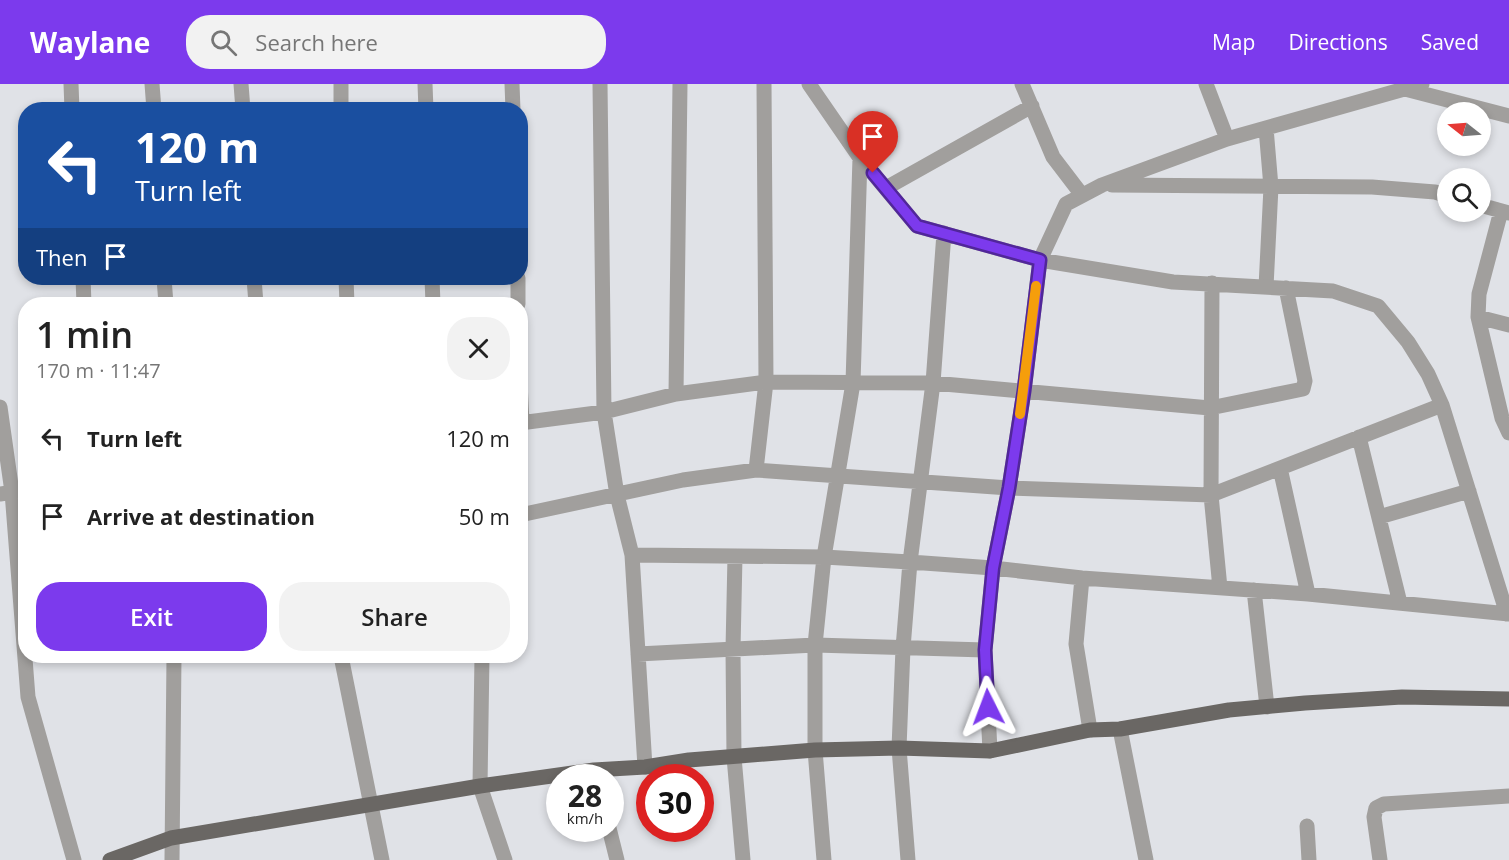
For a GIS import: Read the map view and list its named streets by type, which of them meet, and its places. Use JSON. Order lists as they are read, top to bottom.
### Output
{
  "north": "left",
  "page": {
    "header": "Waylane",
    "search": "Search here",
    "nav": ["Map", "Directions", "Saved"],
    "turn": ["120 m", "Turn left"],
    "then": "Then",
    "heading": ["1 min", "170 m · 11:47"],
    "list": [
      {
        "name": "Turn left",
        "value": "120 m"
      },
      {
        "name": "Arrive at destination",
        "value": "50 m"
      }
    ],
    "buttons": ["Exit", "Share"],
    "speed": "28 km/h",
    "limit": "30"
  }
}
